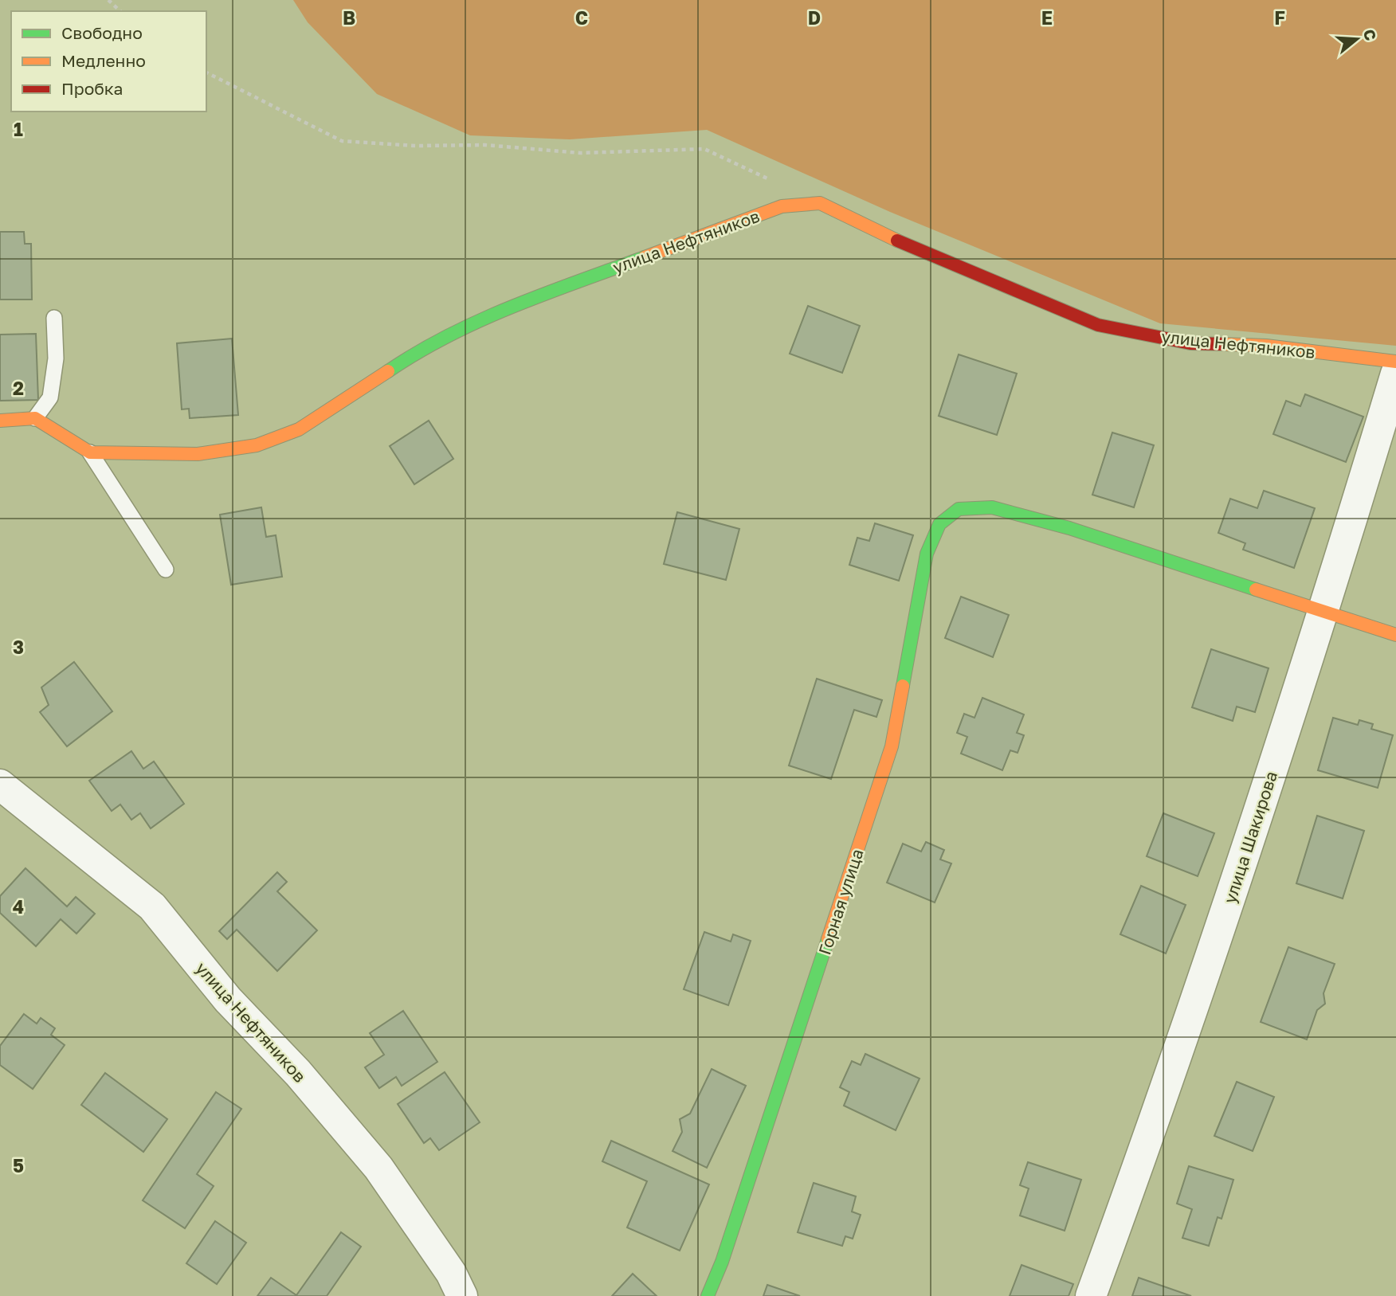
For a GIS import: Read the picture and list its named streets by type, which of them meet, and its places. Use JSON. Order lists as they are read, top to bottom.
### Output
{
  "streets": {
    "street": ["улица Нефтяников", "улица Шакирова", "Горная улица"]
  },
  "crossings": [
    ["улица Шакирова", "Горная улица"]
  ],
  "legend": ["Свободно", "Медленно", "Пробка"],
  "north": "right",
  "grid": {
    "columns": [
      "B",
      "C",
      "D",
      "E",
      "F"
    ],
    "rows": [
      "1",
      "2",
      "3",
      "4",
      "5"
    ]
  }
}
